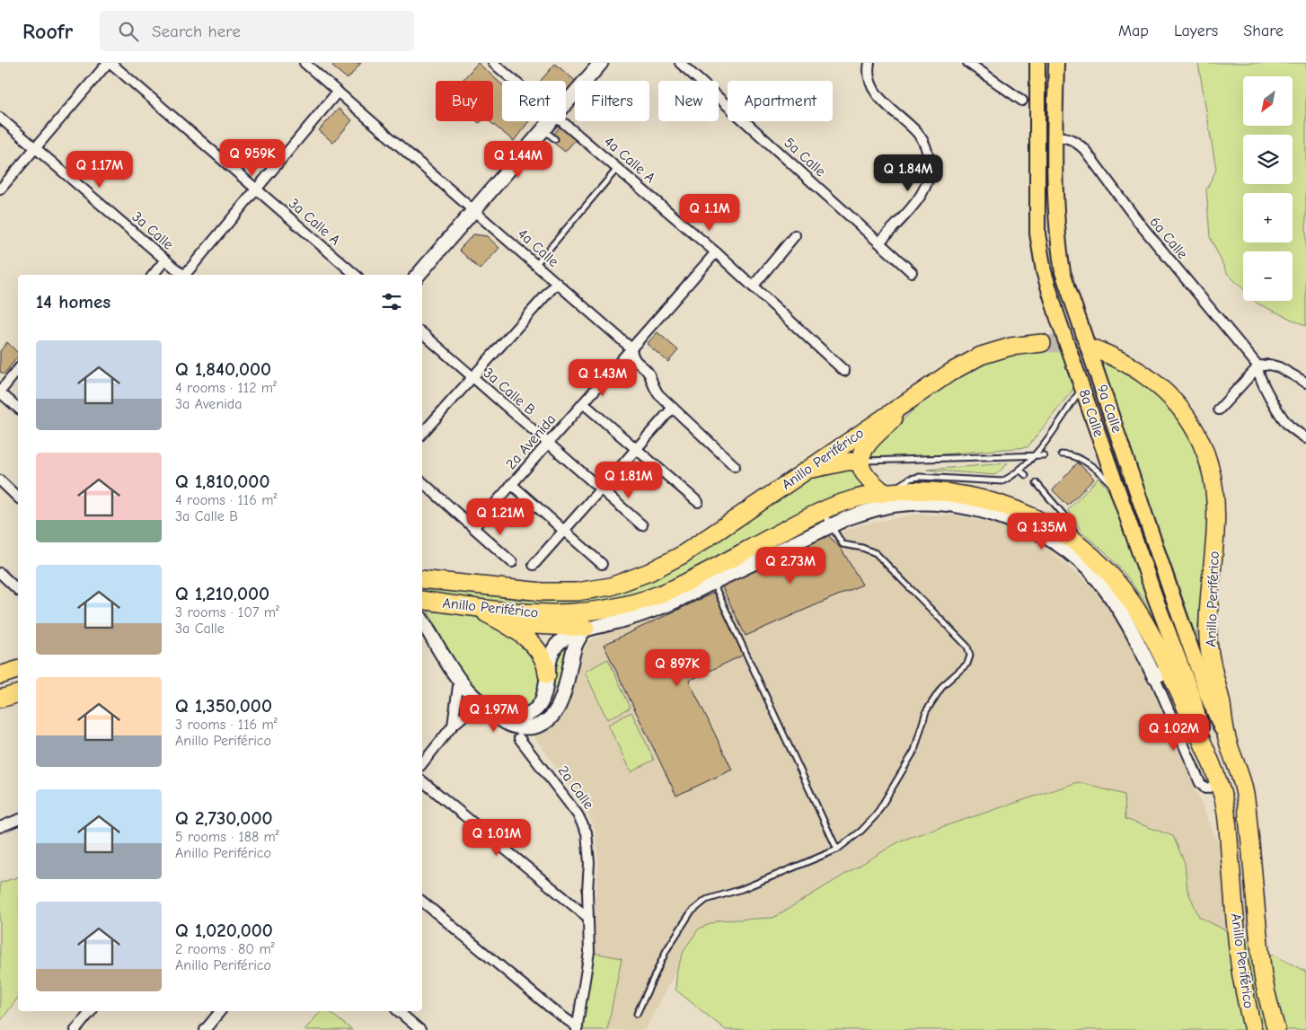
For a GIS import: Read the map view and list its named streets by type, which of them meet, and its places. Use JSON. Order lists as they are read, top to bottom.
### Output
{
  "streets": {
    "highway": ["Anillo Periférico"],
    "main road": ["9a Calle", "8a Calle"],
    "street": [
      "5a Calle",
      "4a Calle A",
      "3a Calle A",
      "3a Calle",
      "6a Calle",
      "4a Calle",
      "3a Calle B",
      "2a Avenida",
      "2a Calle"
    ]
  },
  "crossings": [
    ["4a Calle A", "2a Avenida"],
    ["6a Calle", "9a Calle"],
    ["4a Calle", "2a Avenida"],
    ["3a Calle B", "2a Avenida"],
    ["9a Calle", "Anillo Periférico"],
    ["8a Calle", "Anillo Periférico"]
  ],
  "north": "bottom left",
  "page": {
    "header": "Roofr",
    "search": "Search here",
    "nav": ["Map", "Layers", "Share"],
    "map_buttons": ["+", "−"],
    "chip": [
      "Buy",
      "Rent",
      "Filters",
      "New",
      "Apartment"
    ],
    "price": [
      "Q 959K",
      "Q 1.44M",
      "Q 1.17M",
      "Q 1.84M",
      "Q 1.1M",
      "Q 1.43M",
      "Q 1.81M",
      "Q 1.21M",
      "Q 1.35M",
      "Q 2.73M",
      "Q 897K",
      "Q 1.97M",
      "Q 1.02M",
      "Q 1.01M"
    ],
    "heading": "14 homes",
    "list": [
      {
        "name": "Q 1,840,000",
        "note": "4 rooms · 112 m² · 3a Avenida"
      },
      {
        "name": "Q 1,810,000",
        "note": "4 rooms · 116 m² · 3a Calle B"
      },
      {
        "name": "Q 1,210,000",
        "note": "3 rooms · 107 m² · 3a Calle"
      },
      {
        "name": "Q 1,350,000",
        "note": "3 rooms · 116 m² · Anillo Periférico"
      },
      {
        "name": "Q 2,730,000",
        "note": "5 rooms · 188 m² · Anillo Periférico"
      },
      {
        "name": "Q 1,020,000",
        "note": "2 rooms · 80 m² · Anillo Periférico"
      }
    ]
  }
}
